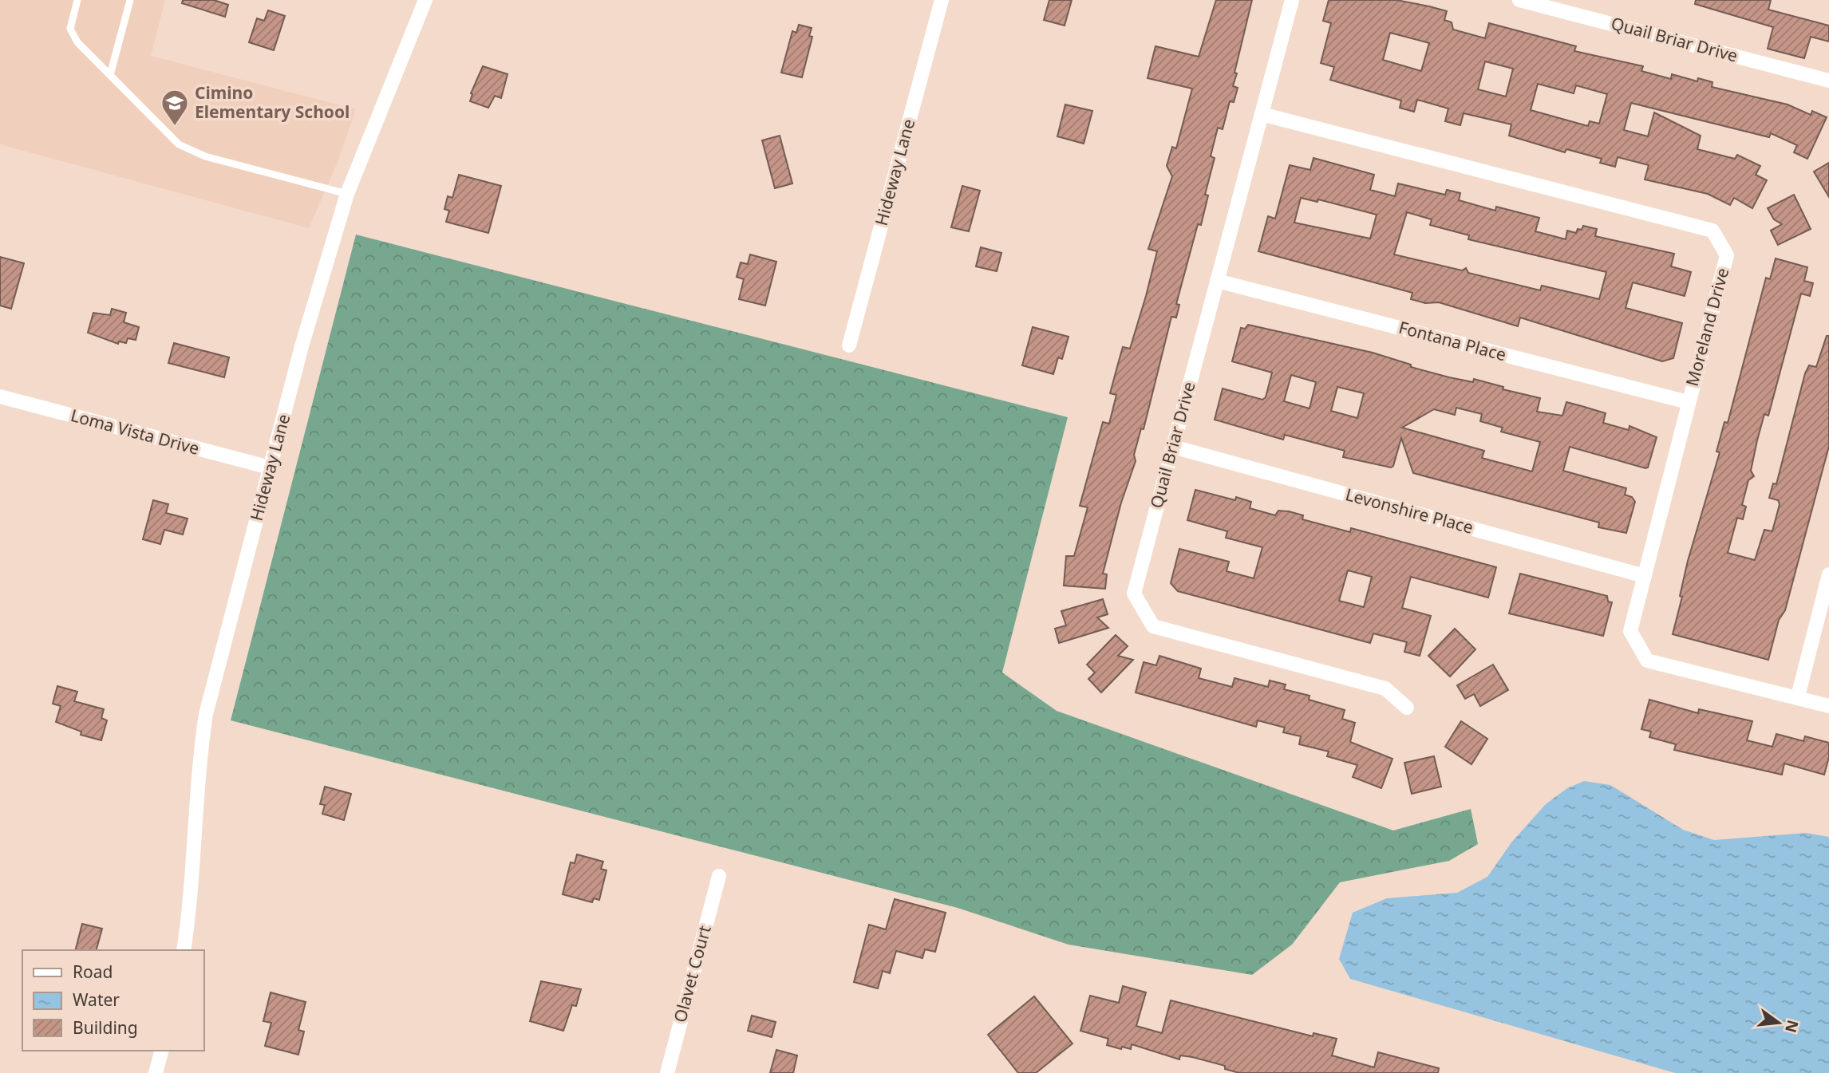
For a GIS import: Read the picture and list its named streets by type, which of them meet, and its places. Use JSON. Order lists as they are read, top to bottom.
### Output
{
  "streets": {
    "street": [
      "Quail Briar Drive",
      "Hideway Lane",
      "Moreland Drive",
      "Fontana Place",
      "Loma Vista Drive",
      "Levonshire Place",
      "Olavet Court"
    ]
  },
  "crossings": [
    ["Quail Briar Drive", "Moreland Drive"],
    ["Quail Briar Drive", "Fontana Place"],
    ["Quail Briar Drive", "Levonshire Place"],
    ["Hideway Lane", "Loma Vista Drive"],
    ["Moreland Drive", "Fontana Place"],
    ["Moreland Drive", "Levonshire Place"]
  ],
  "places": {
    "school or university": ["Cimino Elementary School"]
  },
  "legend": ["Road", "Water", "Building"],
  "north": "right"
}
